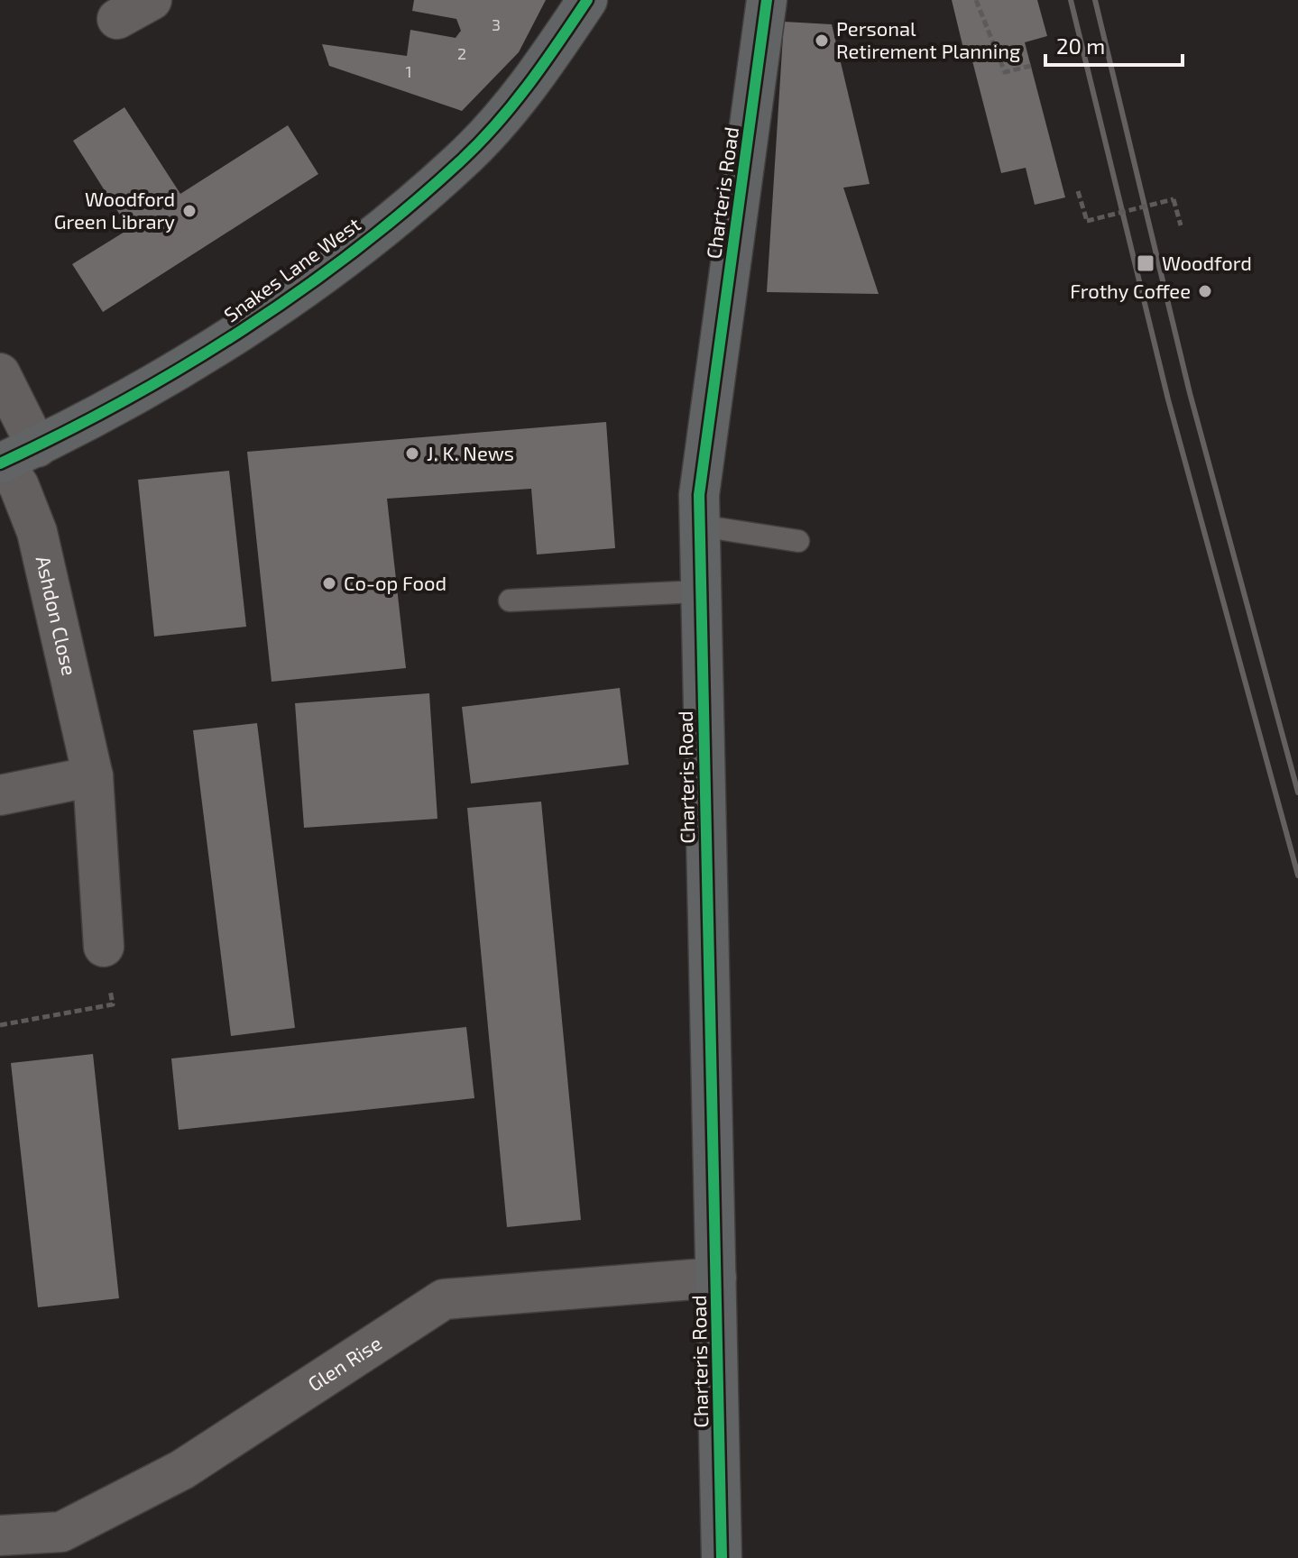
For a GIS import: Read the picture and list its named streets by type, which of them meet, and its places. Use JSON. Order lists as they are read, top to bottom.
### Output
{
  "streets": {
    "street": [
      "Charteris Road",
      "Snakes Lane West",
      "Ashdon Close",
      "Glen Rise"
    ]
  },
  "crossings": [
    ["Charteris Road", "Glen Rise"],
    ["Snakes Lane West", "Ashdon Close"]
  ],
  "places": {
    "other": [
      "Personal Retirement Planning",
      "Woodford Green Library",
      "Frothy Coffee",
      "J. K. News",
      "Co-op Food"
    ],
    "transit": ["Woodford"]
  },
  "house_numbers": ["3", "2", "1"],
  "scale_bar": "20 m"
}
